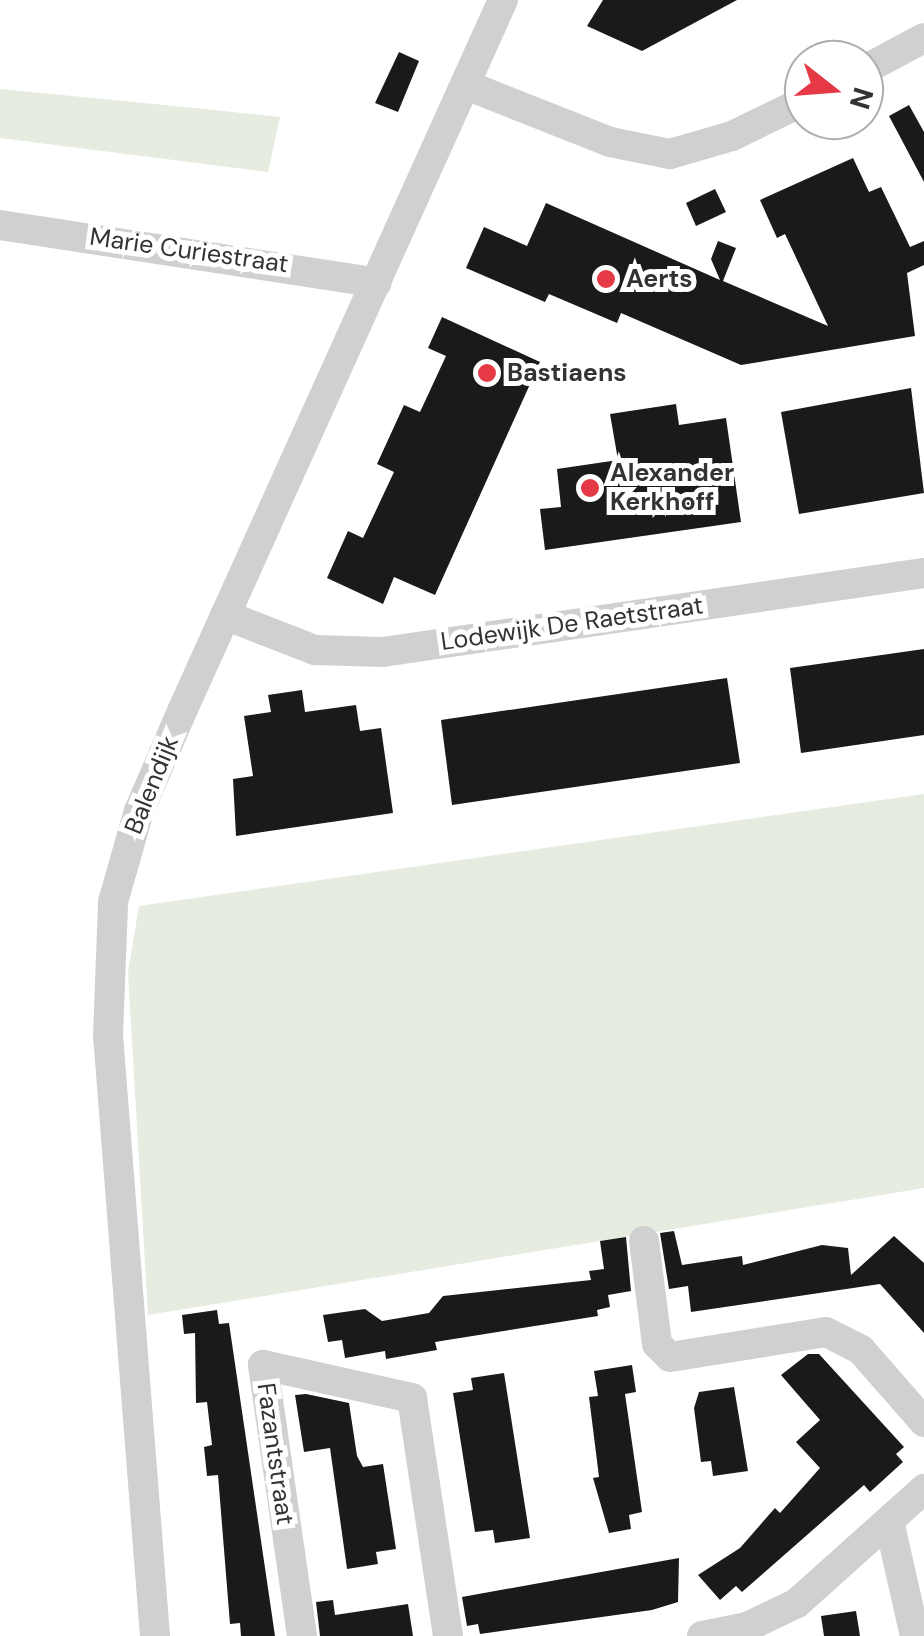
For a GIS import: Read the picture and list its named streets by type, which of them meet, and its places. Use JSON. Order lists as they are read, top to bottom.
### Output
{
  "streets": {
    "street": [
      "Marie Curiestraat",
      "Lodewijk De Raetstraat",
      "Balendijk",
      "Fazantstraat"
    ]
  },
  "crossings": [
    ["Marie Curiestraat", "Balendijk"],
    ["Lodewijk De Raetstraat", "Balendijk"]
  ],
  "places": ["Aerts", "Bastiaens", "Alexander Kerkhoff"],
  "north": "right"
}
